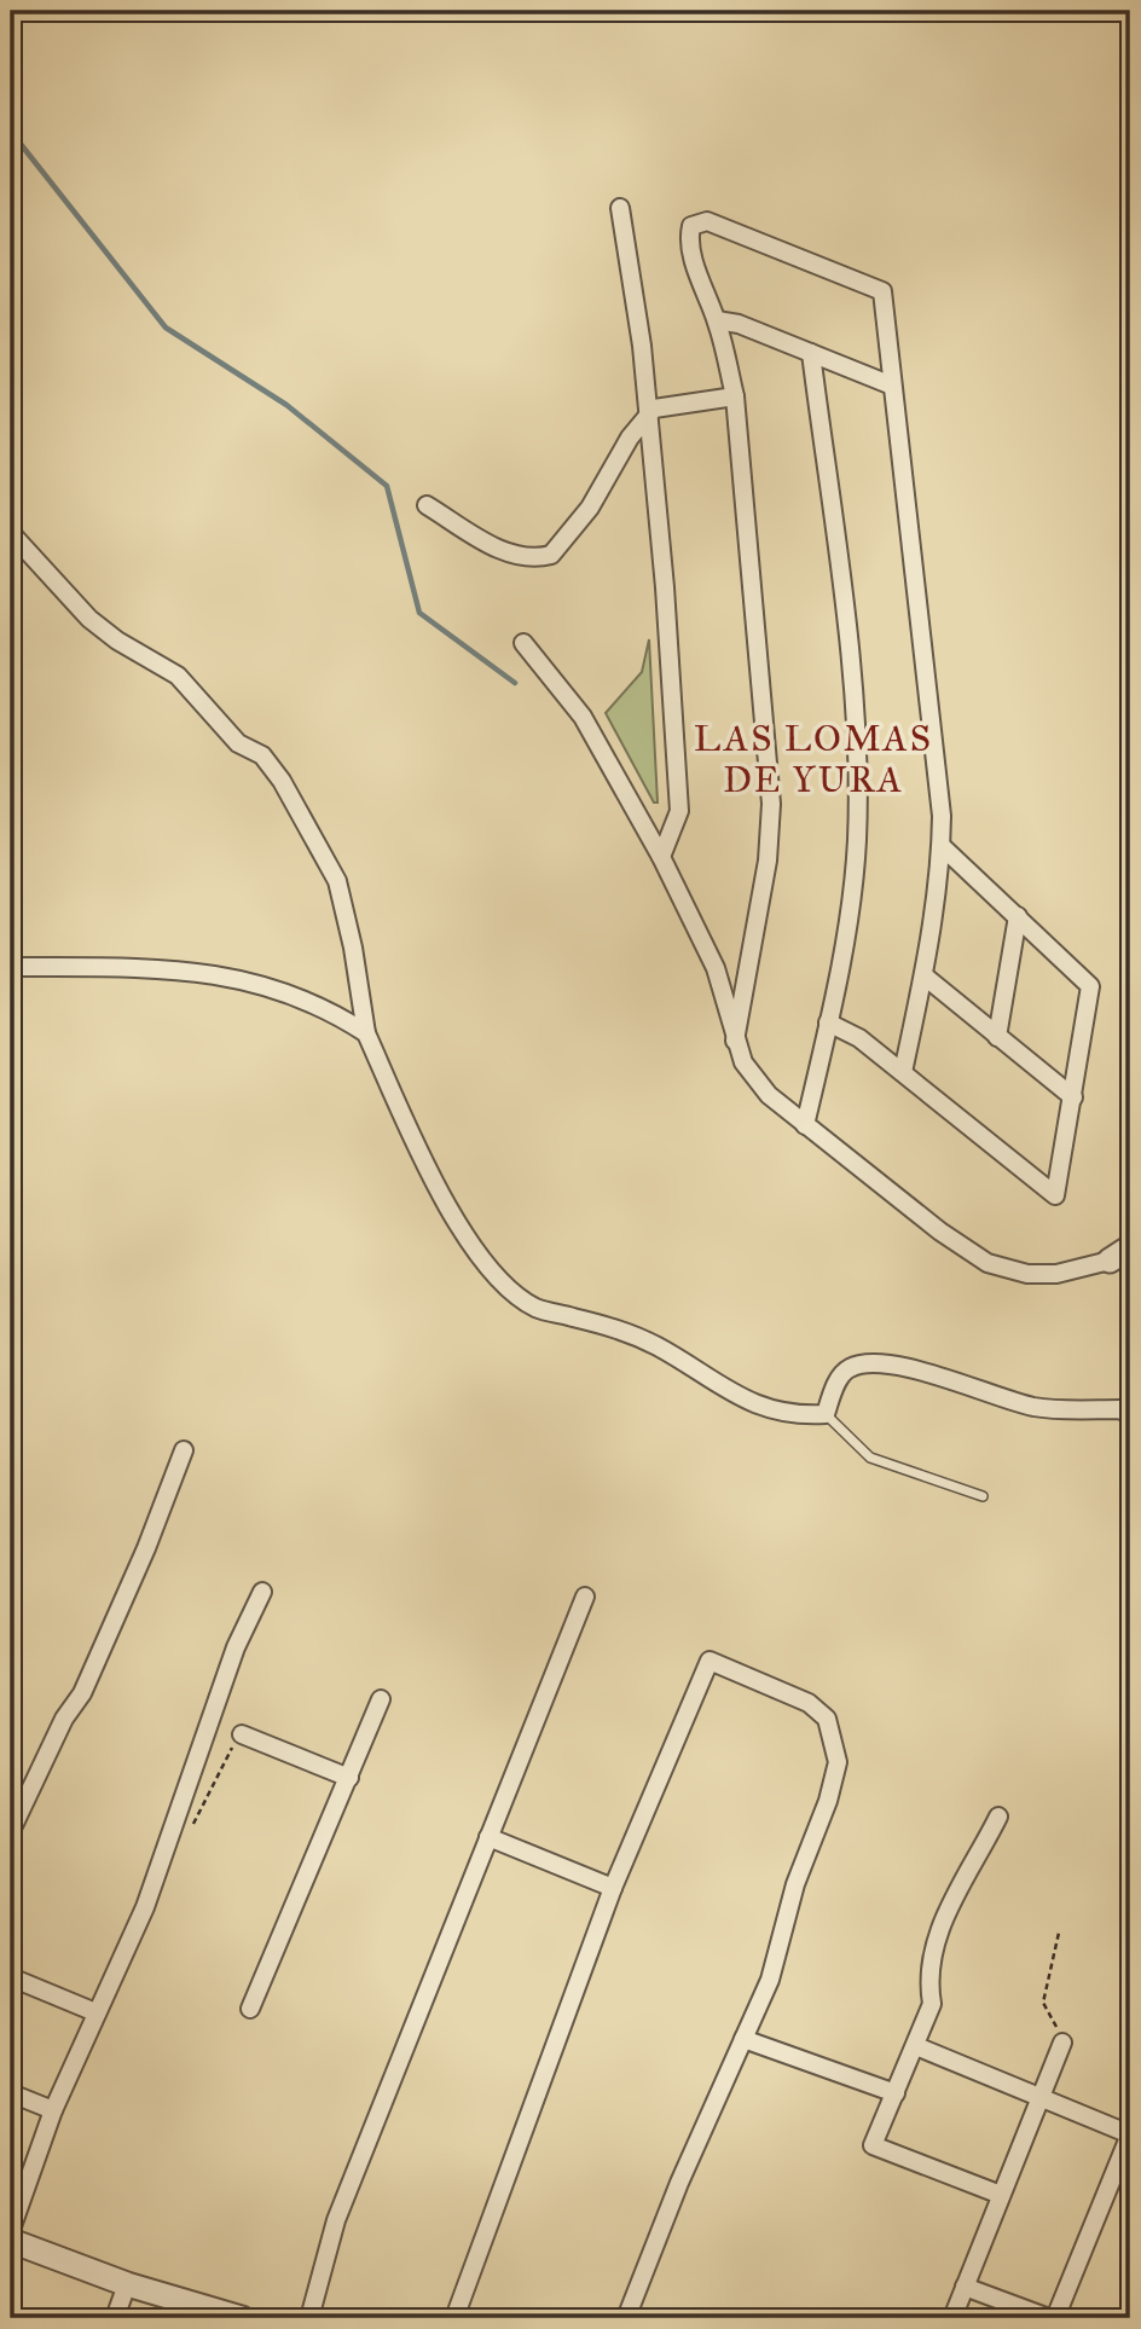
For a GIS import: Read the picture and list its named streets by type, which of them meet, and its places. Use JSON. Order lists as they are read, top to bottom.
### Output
{
  "districts": ["LAS LOMAS DE YURA"]
}
